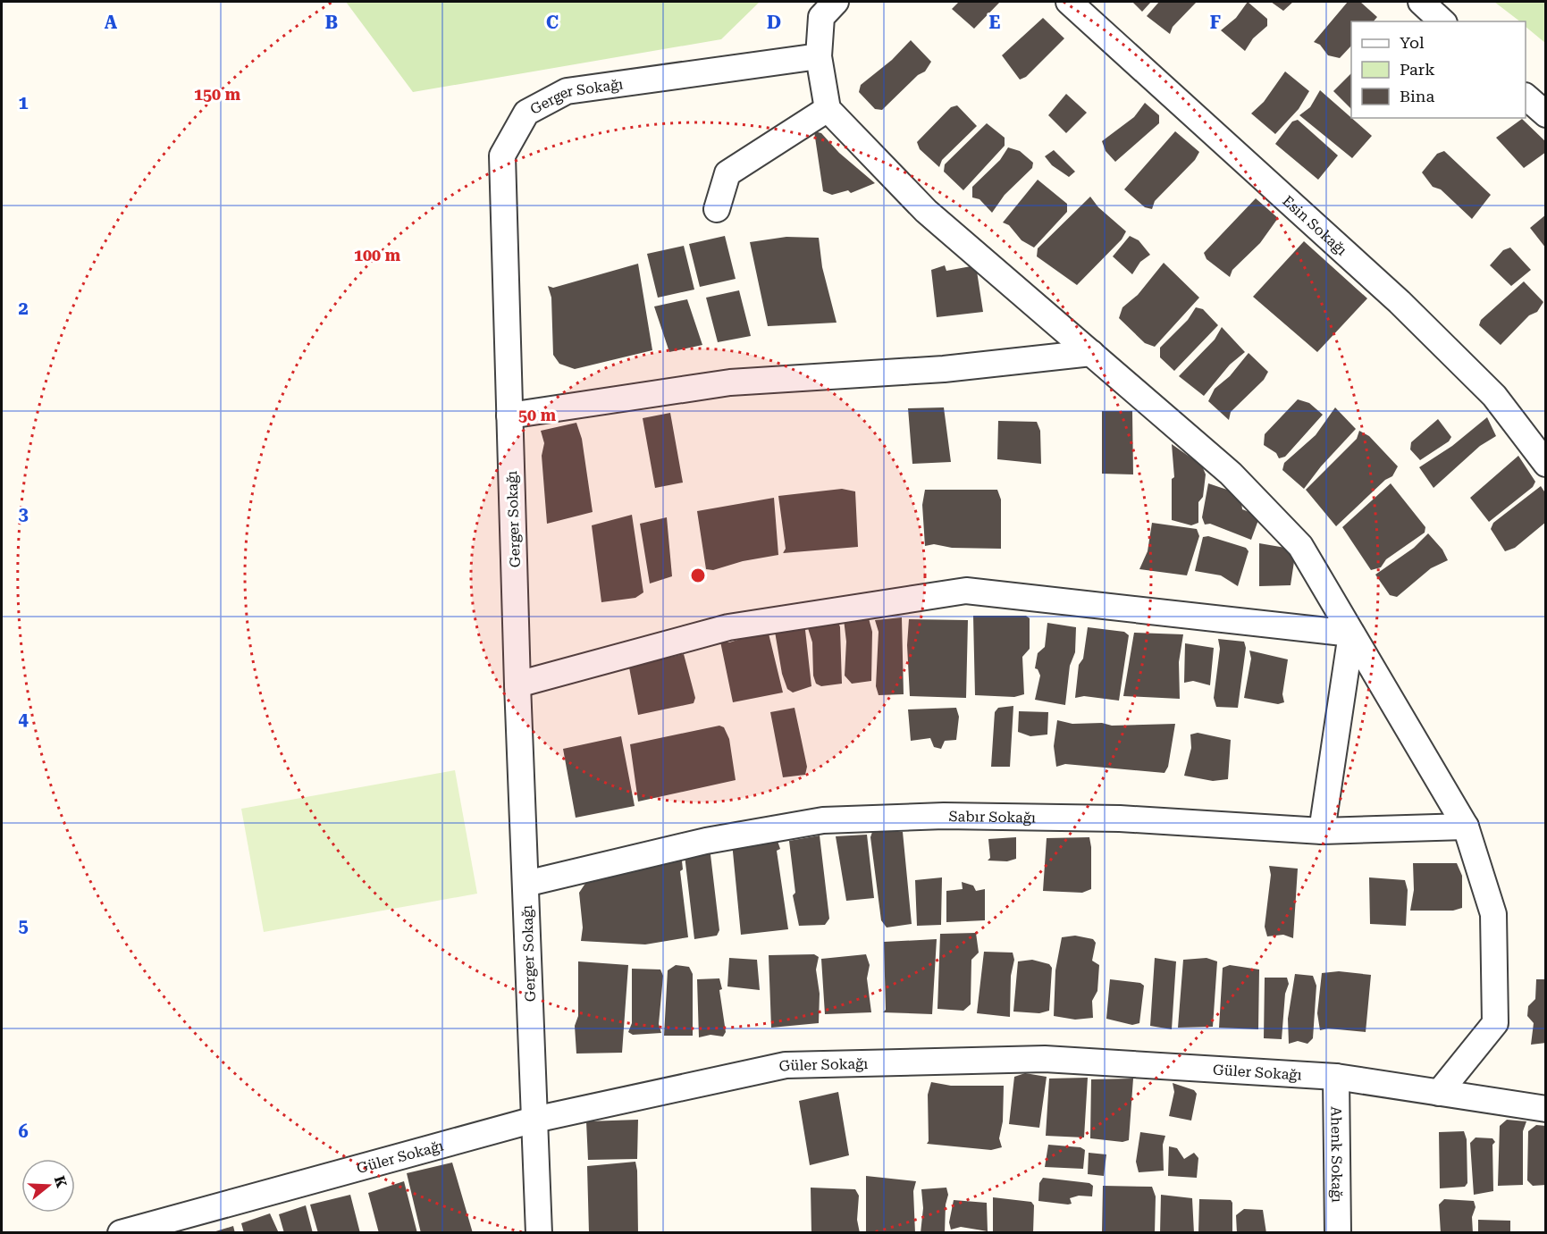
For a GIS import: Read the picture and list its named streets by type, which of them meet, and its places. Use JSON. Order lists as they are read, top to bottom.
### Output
{
  "streets": {
    "street": [
      "Gerger Sokağı",
      "Esin Sokağı",
      "Sabır Sokağı",
      "Güler Sokağı",
      "Ahenk Sokağı"
    ]
  },
  "crossings": [
    ["Gerger Sokağı", "Sabır Sokağı"],
    ["Gerger Sokağı", "Güler Sokağı"],
    ["Güler Sokağı", "Ahenk Sokağı"]
  ],
  "legend": ["Yol", "Park", "Bina"],
  "north": "right",
  "grid": {
    "columns": [
      "A",
      "B",
      "C",
      "D",
      "E",
      "F"
    ],
    "rows": [
      "1",
      "2",
      "3",
      "4",
      "5",
      "6"
    ]
  },
  "rings": ["150 m", "100 m", "50 m"]
}
